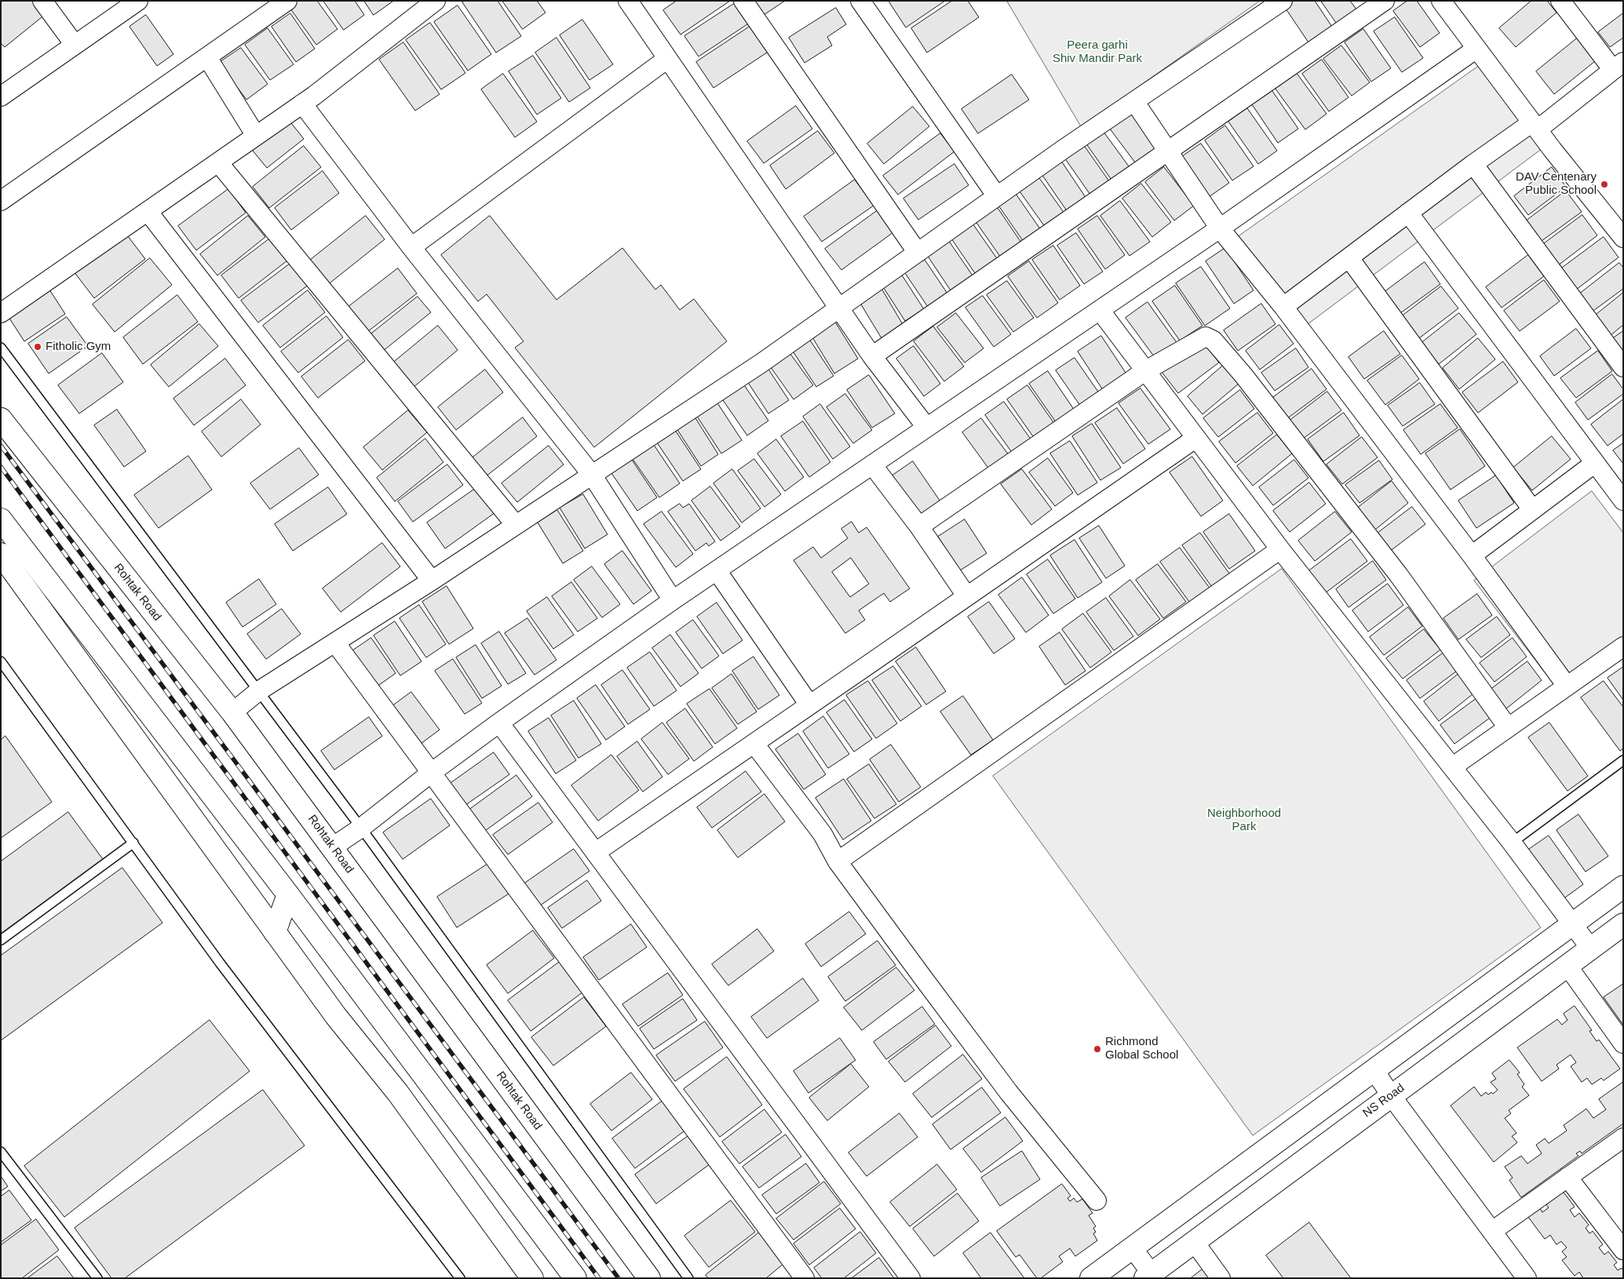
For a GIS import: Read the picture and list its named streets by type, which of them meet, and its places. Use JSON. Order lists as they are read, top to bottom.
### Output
{
  "streets": {
    "main road": ["Rohtak Road", "NS Road"]
  },
  "parks": ["Peera garhi Shiv Mandir Park", "Neighborhood Park"],
  "places": ["DAV Centenary Public School", "Fitholic Gym", "Richmond Global School"]
}
